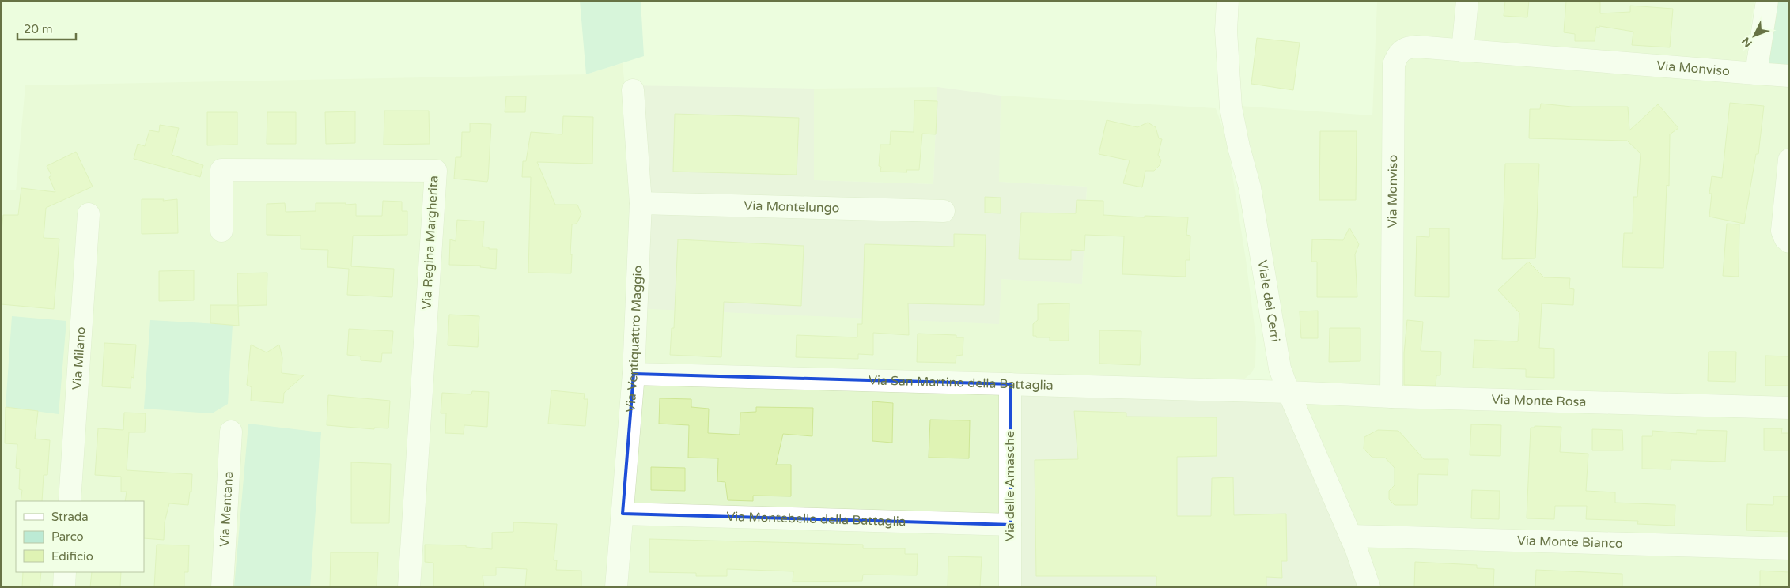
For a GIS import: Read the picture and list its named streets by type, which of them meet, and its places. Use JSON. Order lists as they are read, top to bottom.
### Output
{
  "streets": {
    "street": [
      "Via Monviso",
      "Via Montelungo",
      "Via Regina Margherita",
      "Viale dei Cerri",
      "Via Ventiquattro Maggio",
      "Via Milano",
      "Via San Martino della Battaglia",
      "Via Monte Rosa",
      "Via delle Arnasche",
      "Via Mentana",
      "Via Montebello della Battaglia",
      "Via Monte Bianco"
    ]
  },
  "crossings": [
    ["Via Monviso", "Via Monte Rosa"],
    ["Via Montelungo", "Via Ventiquattro Maggio"],
    ["Viale dei Cerri", "Via San Martino della Battaglia"],
    ["Viale dei Cerri", "Via Monte Rosa"],
    ["Viale dei Cerri", "Via Monte Bianco"],
    ["Via Ventiquattro Maggio", "Via San Martino della Battaglia"],
    ["Via Ventiquattro Maggio", "Via Montebello della Battaglia"],
    ["Via San Martino della Battaglia", "Via Monte Rosa"],
    ["Via San Martino della Battaglia", "Via delle Arnasche"],
    ["Via delle Arnasche", "Via Montebello della Battaglia"]
  ],
  "legend": ["Strada", "Parco", "Edificio"],
  "scale_bar": "20 m",
  "north": "bottom left"
}
